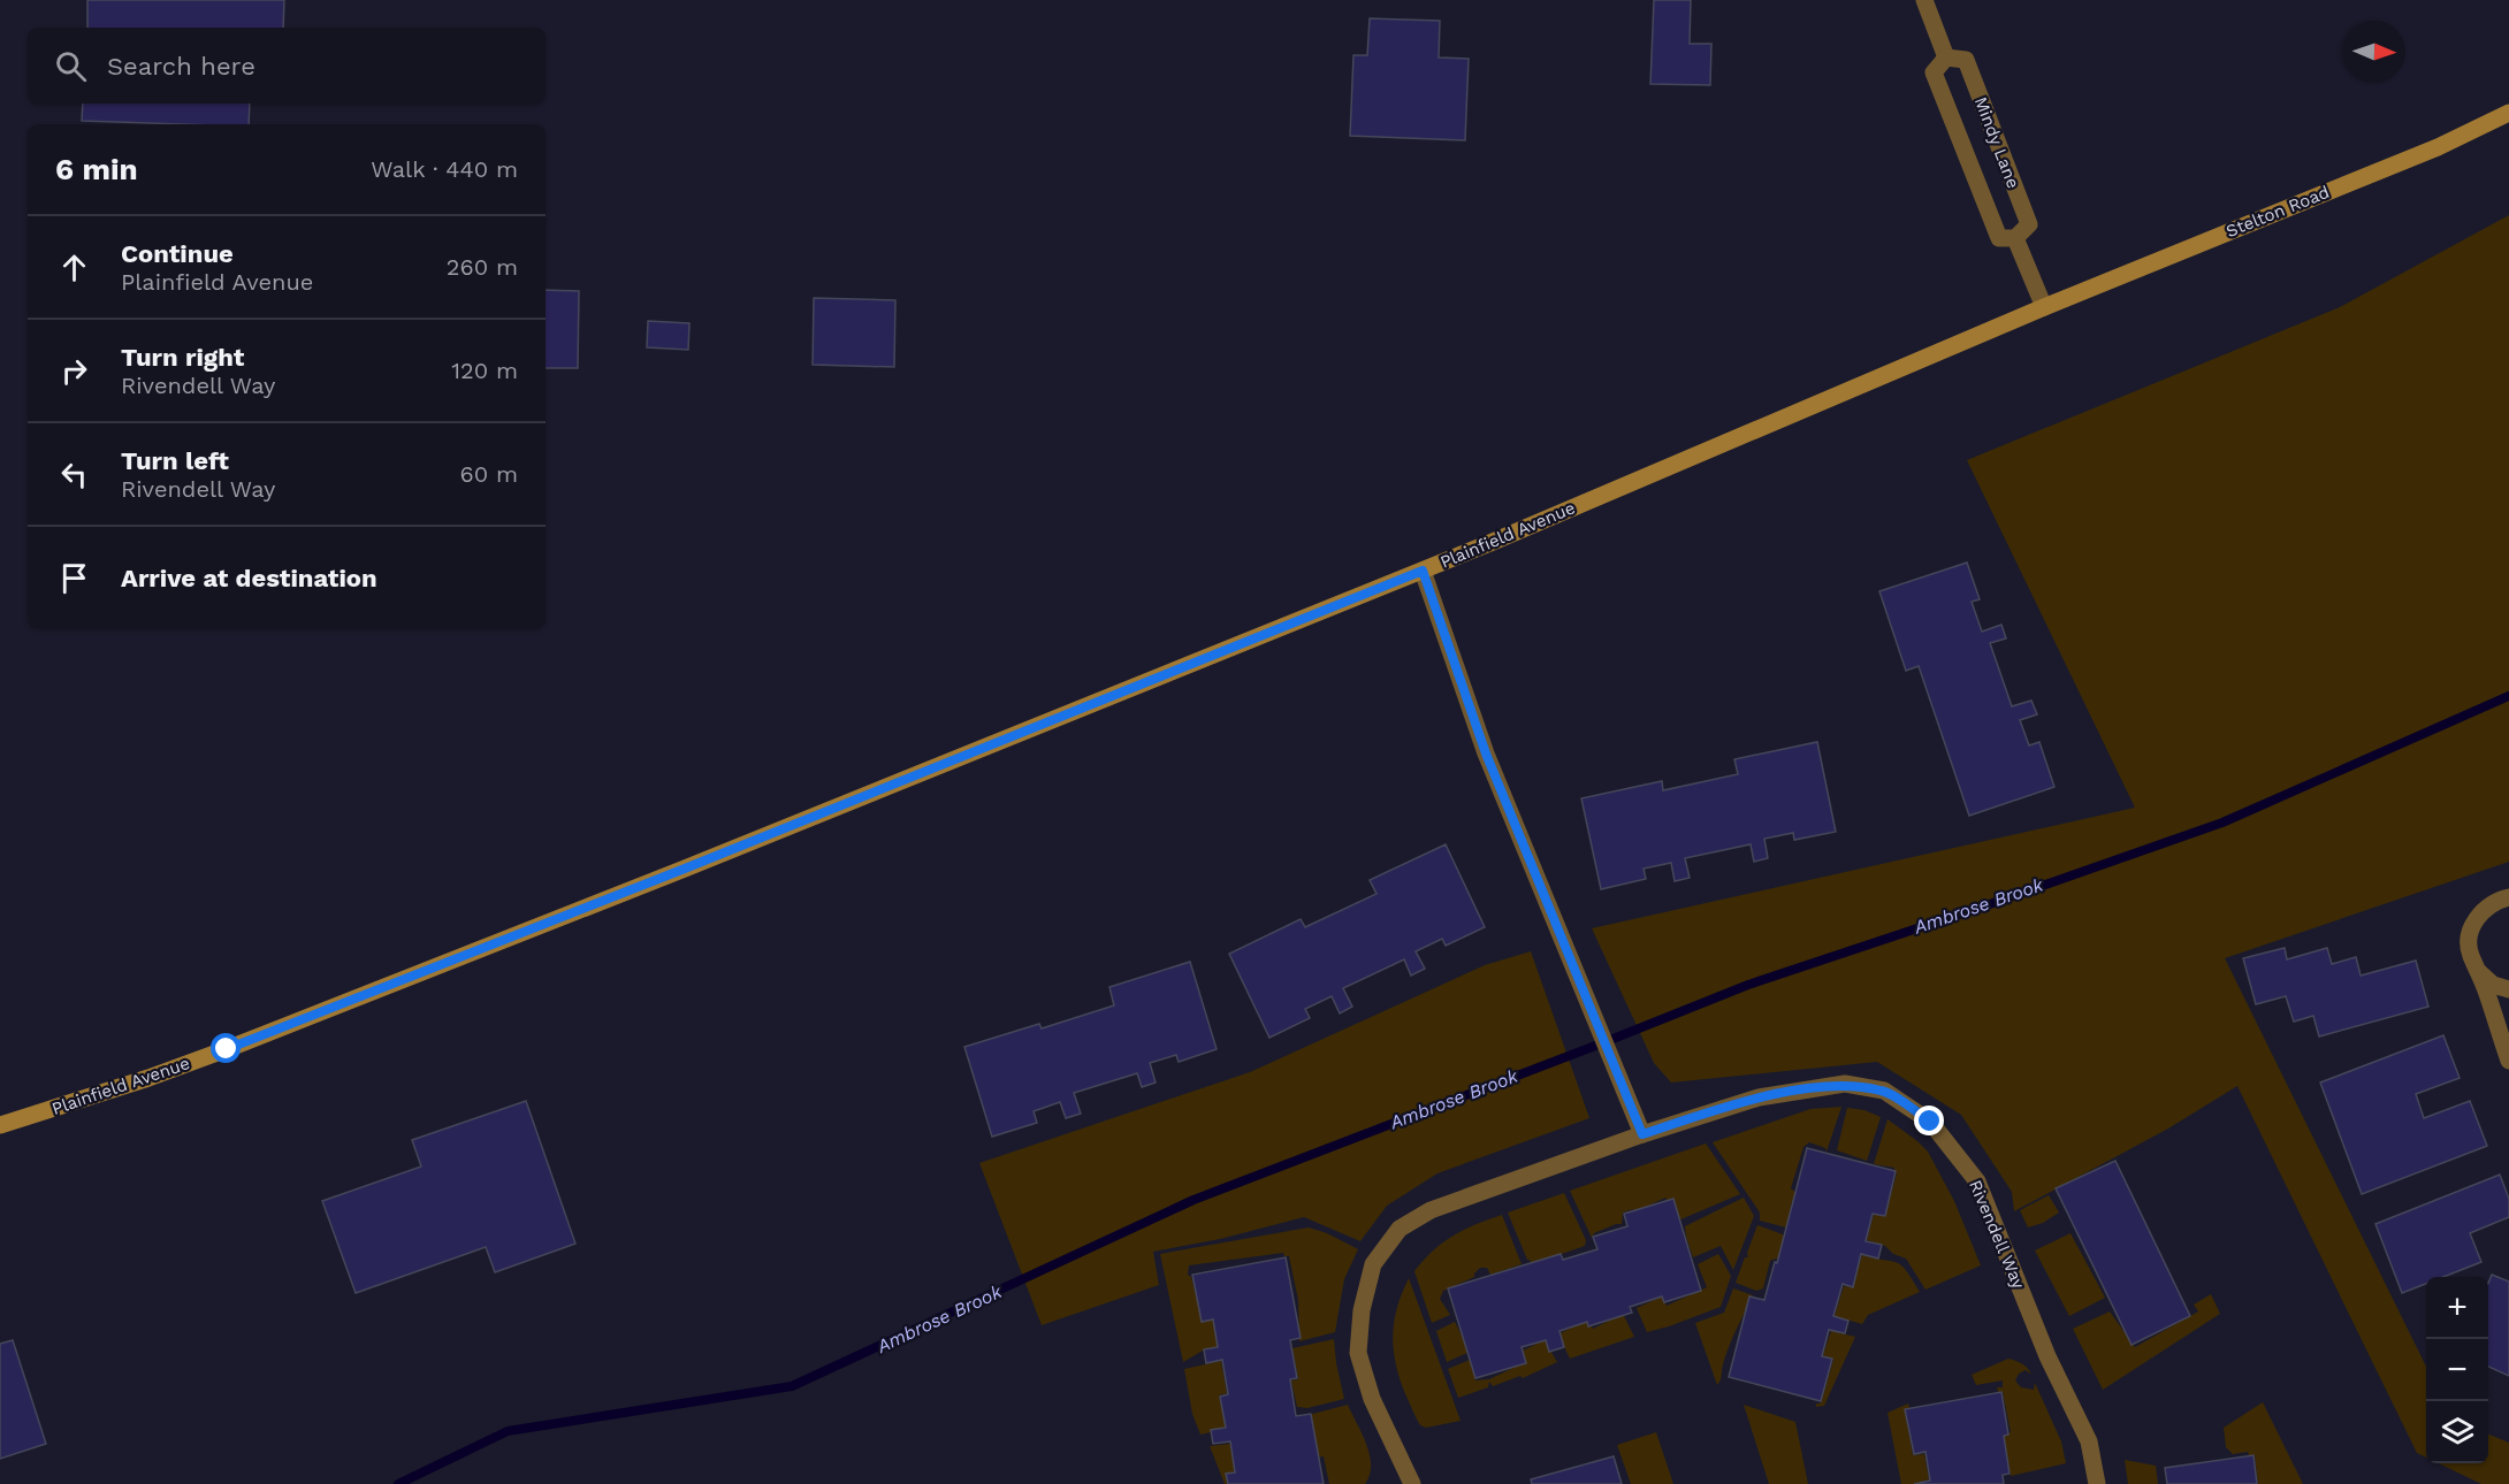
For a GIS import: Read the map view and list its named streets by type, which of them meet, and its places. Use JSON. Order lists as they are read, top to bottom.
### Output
{
  "streets": {
    "main road": ["Stelton Road", "Plainfield Avenue"],
    "street": ["Mindy Lane", "Rivendell Way"]
  },
  "crossings": [
    ["Stelton Road", "Plainfield Avenue"]
  ],
  "water": ["Ambrose Brook"],
  "north": "right",
  "page": {
    "search": "Search here",
    "heading": ["6 min", "Walk · 440 m"],
    "list": [
      ["Continue", "Plainfield Avenue", "260 m"],
      ["Turn right", "Rivendell Way", "120 m"],
      ["Turn left", "Rivendell Way", "60 m"],
      "Arrive at destination"
    ],
    "map_buttons": ["+", "−"]
  }
}
